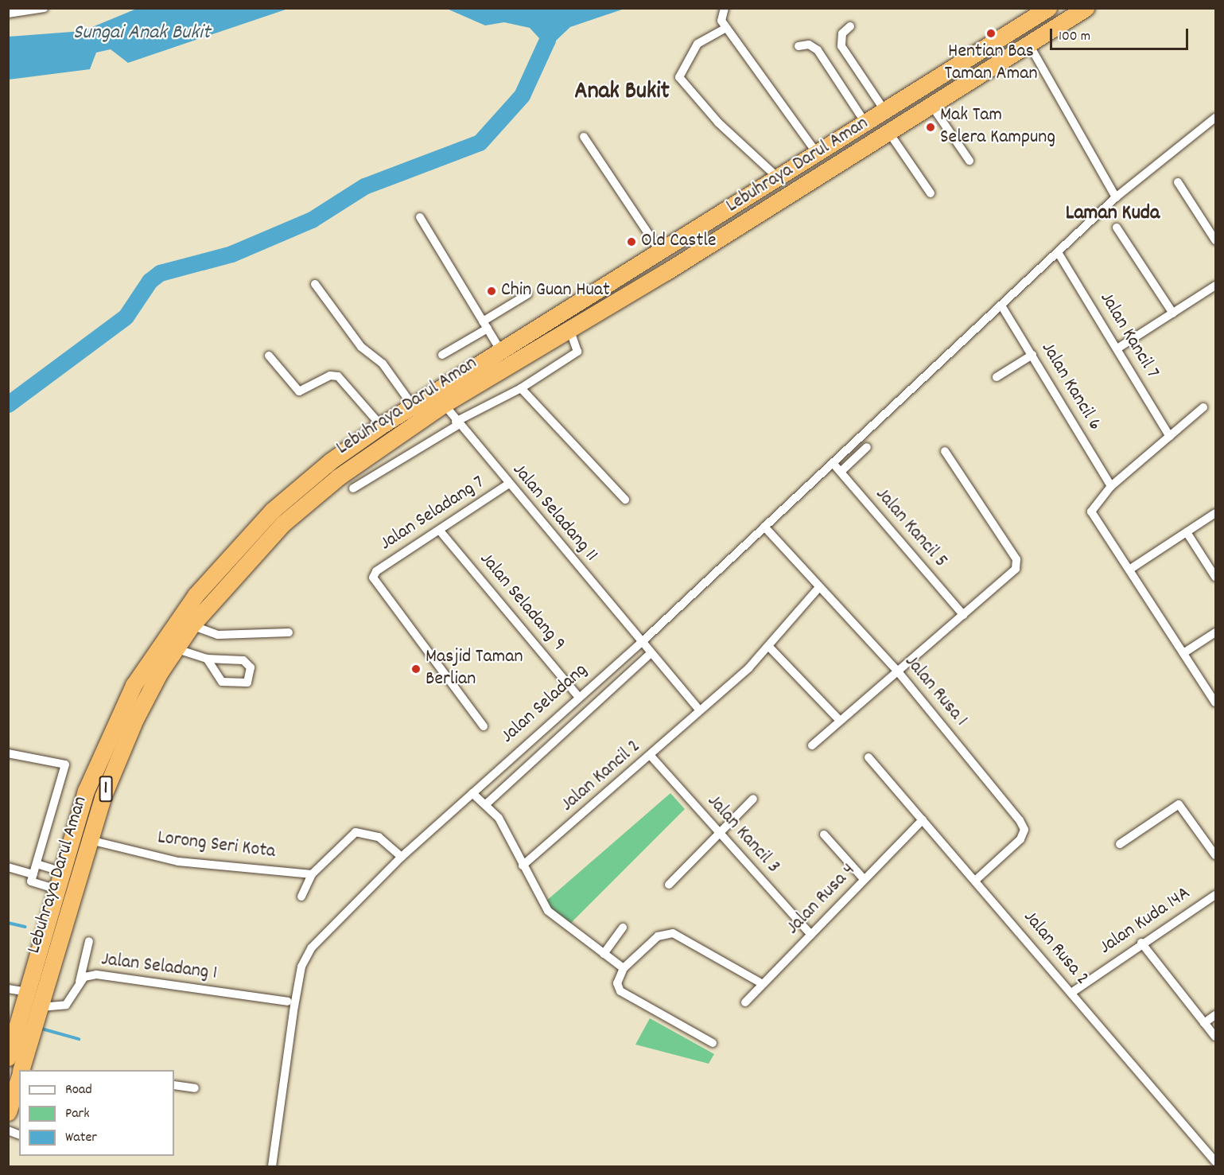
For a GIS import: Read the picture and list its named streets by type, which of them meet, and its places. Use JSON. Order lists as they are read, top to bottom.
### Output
{
  "streets": {
    "highway": ["Lebuhraya Darul Aman", "1"],
    "street": [
      "Jalan Kancil 7",
      "Jalan Kancil 6",
      "Jalan Seladang 11",
      "Jalan Seladang 7",
      "Jalan Kancil 5",
      "Jalan Seladang 9",
      "Jalan Rusa 1",
      "Jalan Seladang",
      "Jalan Kancil 2",
      "Jalan Kancil 3",
      "Lorong Seri Kota",
      "Jalan Rusa 4",
      "Jalan Kuda 14A",
      "Jalan Rusa 2",
      "Jalan Seladang 1"
    ]
  },
  "crossings": [
    ["Lebuhraya Darul Aman", "Jalan Seladang 11"],
    ["Lebuhraya Darul Aman", "Lorong Seri Kota"],
    ["Lebuhraya Darul Aman", "Jalan Seladang 1"],
    ["Jalan Kancil 7", "Jalan Seladang"],
    ["Jalan Kancil 6", "Jalan Seladang"],
    ["Jalan Seladang 11", "Jalan Seladang 7"],
    ["Jalan Seladang 11", "Jalan Seladang"],
    ["Jalan Seladang 7", "Jalan Seladang 9"],
    ["Jalan Kancil 5", "Jalan Seladang"],
    ["Jalan Seladang 9", "Jalan Seladang"],
    ["Jalan Rusa 1", "Jalan Seladang"],
    ["Jalan Rusa 1", "Jalan Kancil 2"],
    ["Jalan Rusa 1", "Jalan Rusa 2"],
    ["Jalan Kancil 2", "Jalan Kancil 3"],
    ["Jalan Kancil 3", "Jalan Rusa 4"],
    ["Jalan Rusa 4", "Jalan Rusa 2"],
    ["Jalan Kuda 14A", "Jalan Rusa 2"]
  ],
  "districts": ["Anak Bukit", "Laman Kuda"],
  "water": ["Sungai Anak Bukit"],
  "places": [
    "Hentian Bas Taman Aman",
    "Mak Tam Selera Kampung",
    "Old Castle",
    "Chin Guan Huat",
    "Masjid Taman Berlian"
  ],
  "legend": ["Road", "Park", "Water"],
  "scale_bar": "100 m"
}
